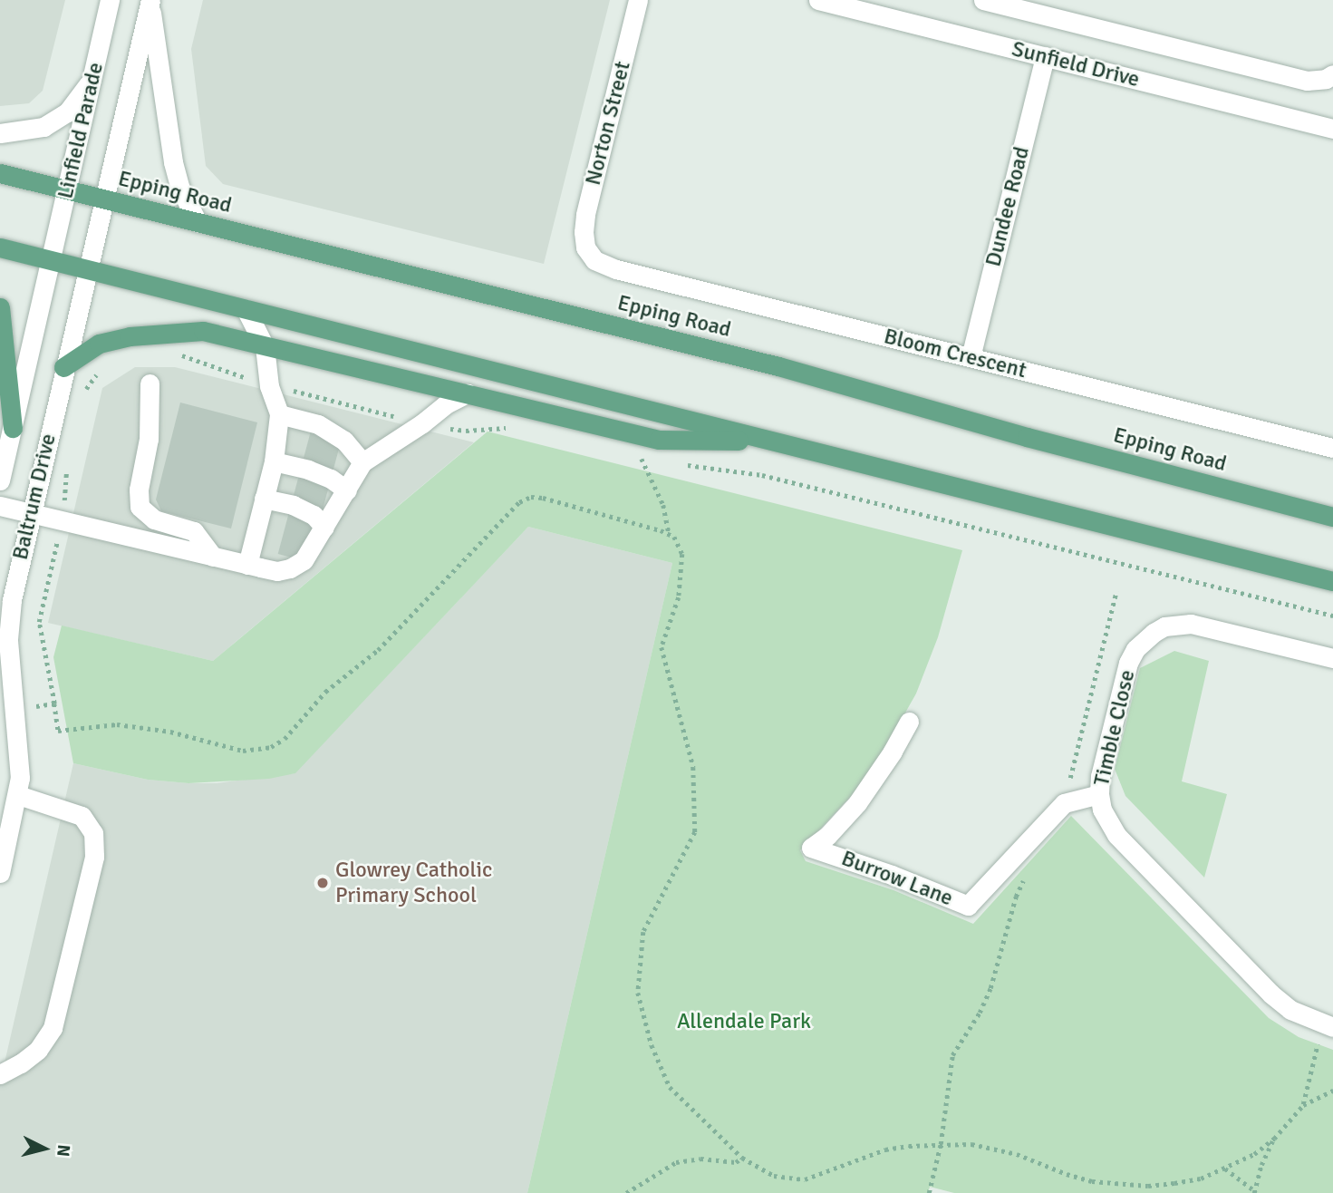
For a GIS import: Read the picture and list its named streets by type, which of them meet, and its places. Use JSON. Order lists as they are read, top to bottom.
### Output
{
  "streets": {
    "main road": ["Epping Road"],
    "street": [
      "Sunfield Drive",
      "Norton Street",
      "Linfield Parade",
      "Dundee Road",
      "Bloom Crescent",
      "Baltrum Drive",
      "Timble Close",
      "Burrow Lane"
    ]
  },
  "crossings": [
    ["Sunfield Drive", "Dundee Road"],
    ["Norton Street", "Bloom Crescent"],
    ["Linfield Parade", "Epping Road"],
    ["Linfield Parade", "Baltrum Drive"],
    ["Epping Road", "Baltrum Drive"],
    ["Dundee Road", "Bloom Crescent"]
  ],
  "parks": ["Allendale Park"],
  "places": ["Glowrey Catholic Primary School"],
  "north": "right"
}
